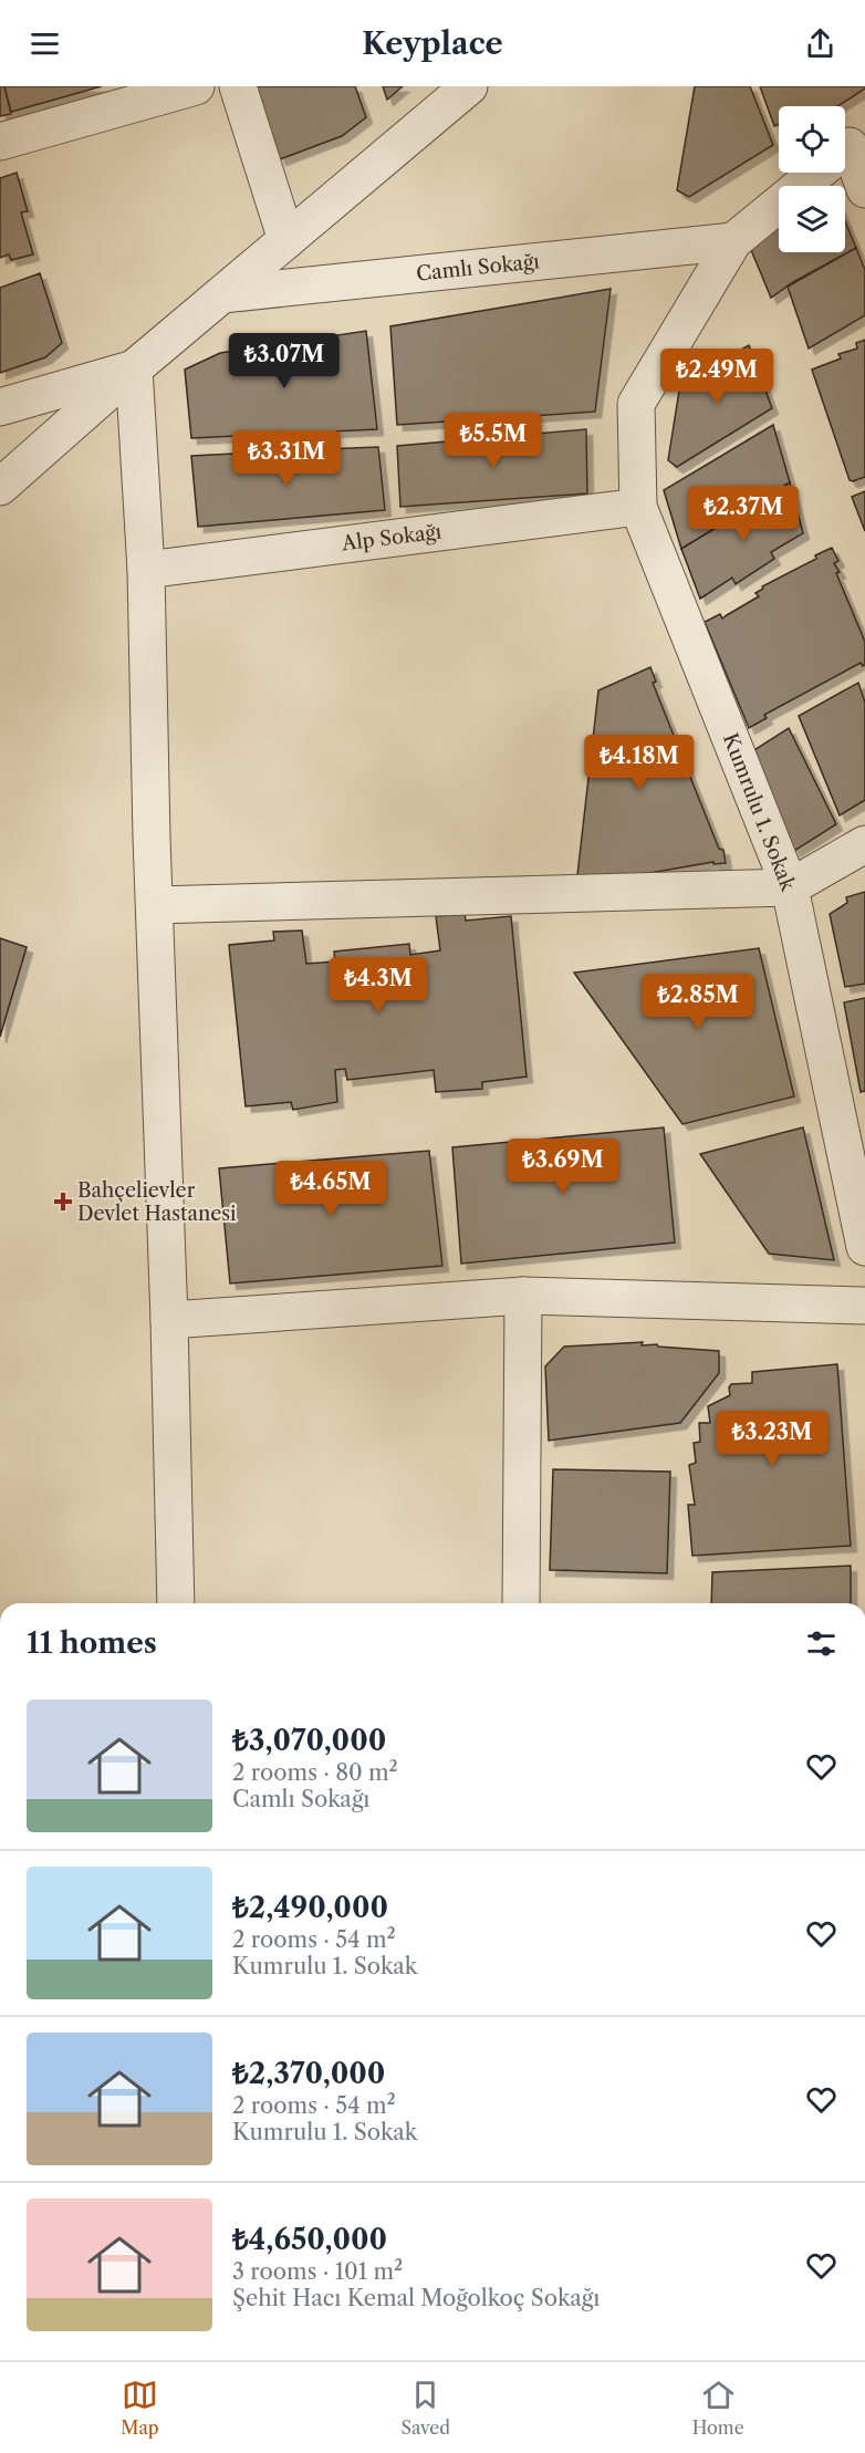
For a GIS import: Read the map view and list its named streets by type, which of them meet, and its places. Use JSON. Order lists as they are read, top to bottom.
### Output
{
  "streets": {
    "street": ["Camlı Sokağı", "Alp Sokağı", "Kumrulu 1. Sokak"]
  },
  "crossings": [
    ["Alp Sokağı", "Kumrulu 1. Sokak"]
  ],
  "places": {
    "health": ["Bahçelievler Devlet Hastanesi"]
  },
  "page": {
    "header": "Keyplace",
    "price": [
      "₺3.07M",
      "₺2.49M",
      "₺5.5M",
      "₺3.31M",
      "₺2.37M",
      "₺4.18M",
      "₺4.3M",
      "₺2.85M",
      "₺3.69M",
      "₺4.65M",
      "₺3.23M"
    ],
    "heading": "11 homes",
    "list": [
      {
        "name": "₺3,070,000",
        "note": "2 rooms · 80 m² · Camlı Sokağı"
      },
      {
        "name": "₺2,490,000",
        "note": "2 rooms · 54 m² · Kumrulu 1. Sokak"
      },
      {
        "name": "₺2,370,000",
        "note": "2 rooms · 54 m² · Kumrulu 1. Sokak"
      },
      {
        "name": "₺4,650,000",
        "note": "3 rooms · 101 m² · Şehit Hacı Kemal Moğolkoç Sokağı"
      }
    ],
    "tabs": ["Map", "Saved", "Home"]
  }
}
